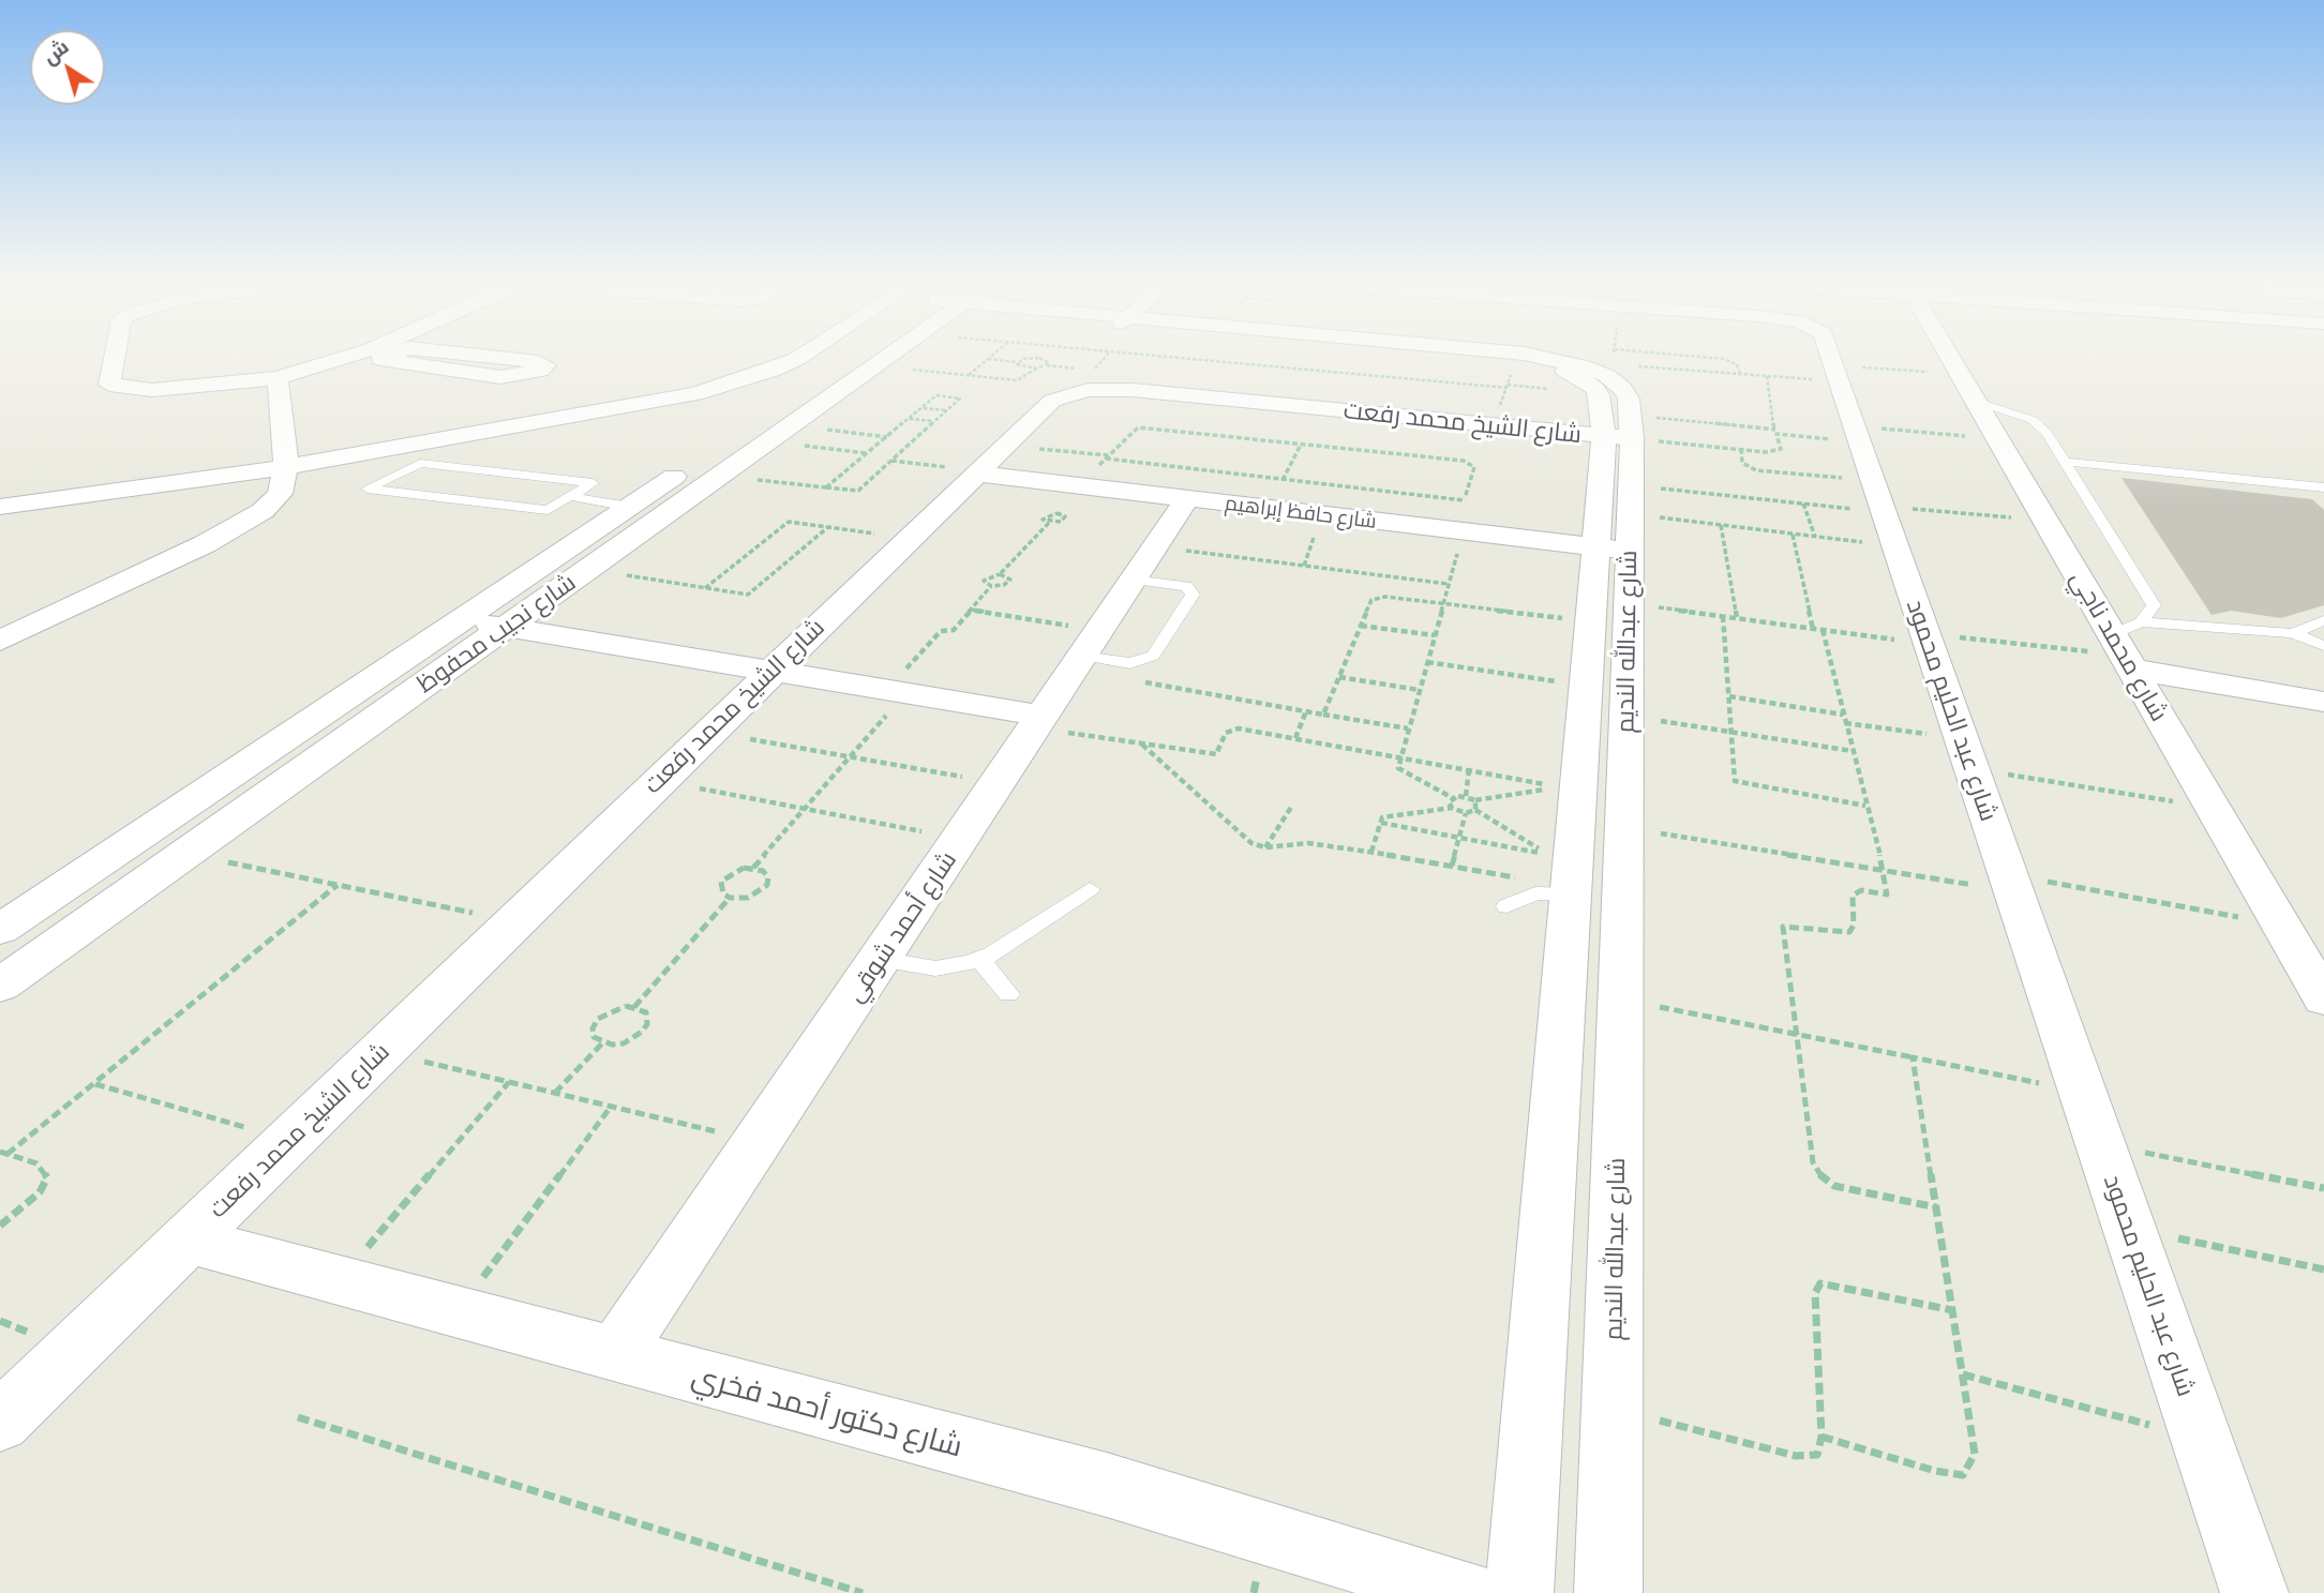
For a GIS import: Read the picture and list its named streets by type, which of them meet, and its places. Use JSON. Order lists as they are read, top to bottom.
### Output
{
  "streets": {
    "street": [
      "شارع الشيخ محمد رفعت",
      "شارع حافظ إبراهيم",
      "شارع نجيب محفوظ",
      "شارع عبدالله النديم",
      "شارع محمد ناجي",
      "شارع عبد الحليم محمود",
      "شارع أحمد شوقي",
      "شارع دكتور أحمد فخري"
    ]
  },
  "crossings": [
    ["شارع الشيخ محمد رفعت", "شارع حافظ إبراهيم"],
    ["شارع الشيخ محمد رفعت", "شارع عبدالله النديم"],
    ["شارع الشيخ محمد رفعت", "شارع دكتور أحمد فخري"],
    ["شارع حافظ إبراهيم", "شارع عبدالله النديم"],
    ["شارع حافظ إبراهيم", "شارع أحمد شوقي"],
    ["شارع أحمد شوقي", "شارع دكتور أحمد فخري"]
  ],
  "north": "top left"
}
